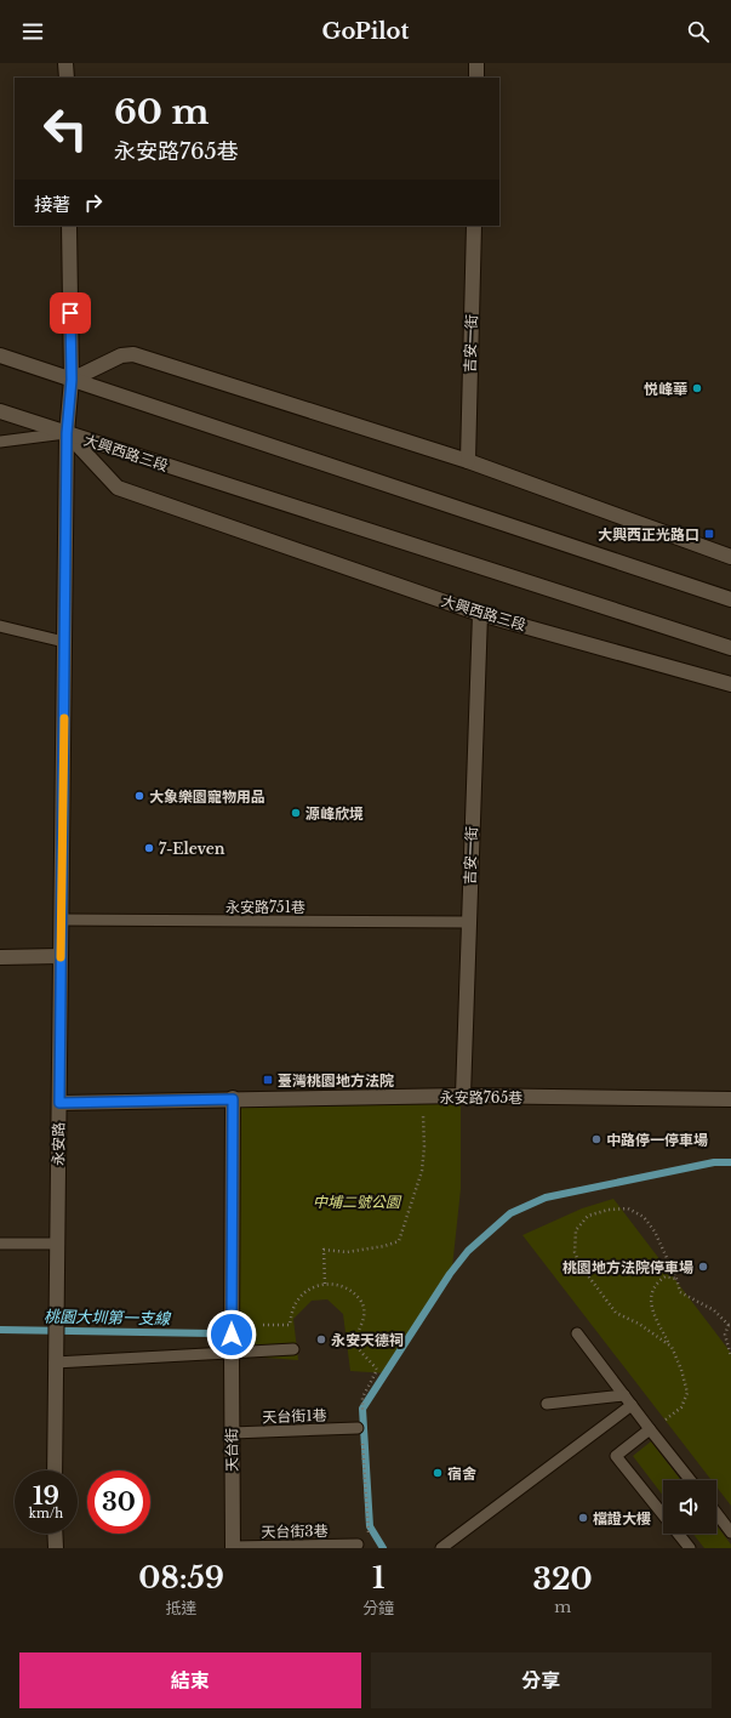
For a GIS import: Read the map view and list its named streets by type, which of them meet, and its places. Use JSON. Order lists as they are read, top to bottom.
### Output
{
  "streets": {
    "street": [
      "吉安一街",
      "大興西路三段",
      "永安路765巷",
      "永安路",
      "天台街"
    ],
    "lane": ["永安路751巷", "天台街1巷", "天台街3巷"]
  },
  "crossings": [
    ["吉安一街", "大興西路三段"],
    ["吉安一街", "永安路751巷"],
    ["吉安一街", "永安路765巷"],
    ["大興西路三段", "永安路"],
    ["永安路751巷", "永安路"],
    ["永安路765巷", "永安路"],
    ["天台街1巷", "天台街"],
    ["天台街", "天台街3巷"]
  ],
  "water": ["桃園大圳第一支線"],
  "parks": ["中埔二號公園"],
  "places": {
    "other": [
      "悦峰華",
      "大象樂園寵物用品",
      "源峰欣境",
      "7-Eleven",
      "中路停一停車場",
      "桃園地方法院停車場",
      "永安天德祠",
      "宿舍",
      "檔證大樓"
    ],
    "transit": ["大興西正光路口", "臺灣桃園地方法院"]
  },
  "page": {
    "header": "GoPilot",
    "turn": ["60 m", "永安路765巷"],
    "then": "接著",
    "speed": "19 km/h",
    "limit": "30",
    "eta": [
      "08:59",
      "抵達",
      "1",
      "分鐘",
      "320",
      "m"
    ],
    "buttons": ["結束", "分享"]
  }
}
